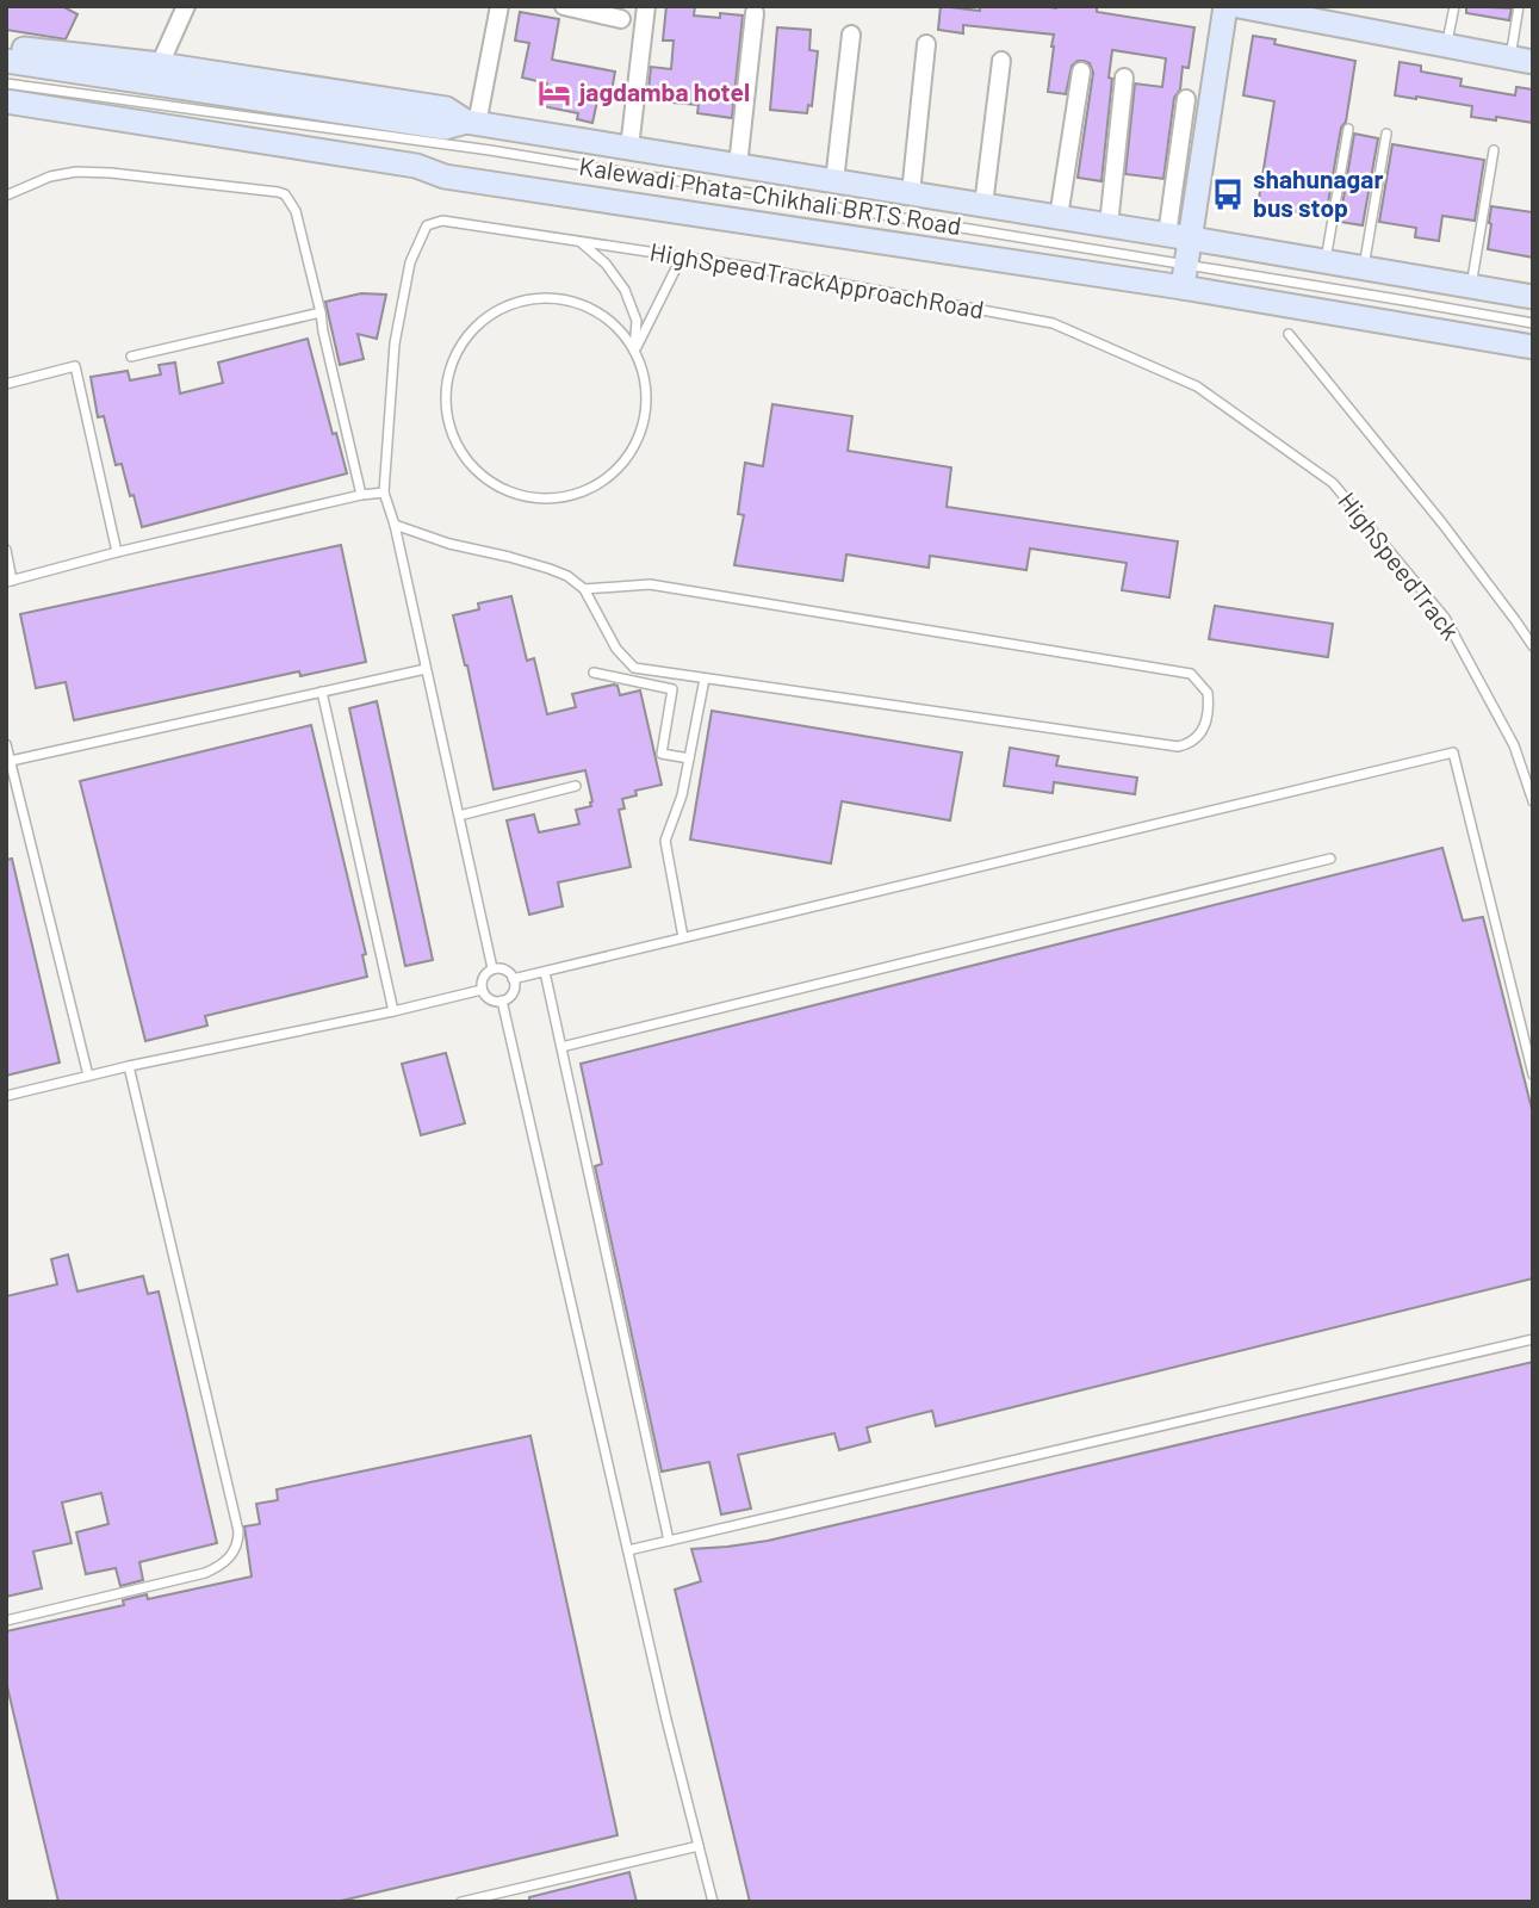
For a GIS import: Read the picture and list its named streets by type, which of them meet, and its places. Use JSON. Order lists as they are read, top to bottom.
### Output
{
  "streets": {
    "lane": ["Kalewadi Phata-Chikhali BRTS Road", "HighSpeedTrackApproachRoad", "HighSpeedTrack"]
  },
  "crossings": [
    ["HighSpeedTrackApproachRoad", "HighSpeedTrack"]
  ],
  "places": {
    "hotel": ["jagdamba hotel"],
    "bus stop": ["shahunagar bus stop"]
  }
}
